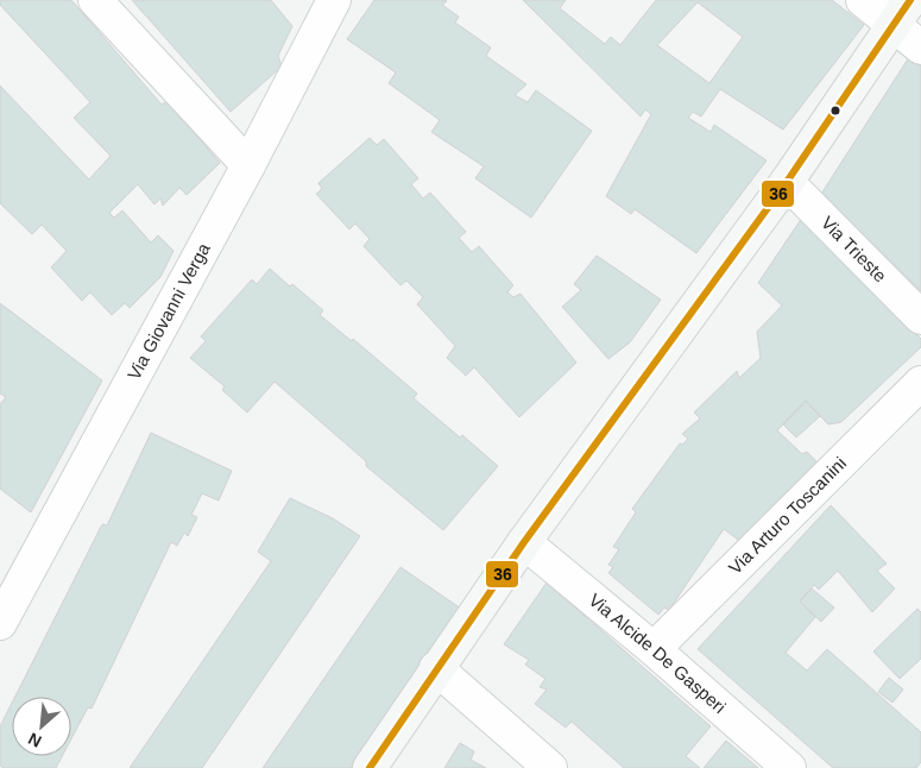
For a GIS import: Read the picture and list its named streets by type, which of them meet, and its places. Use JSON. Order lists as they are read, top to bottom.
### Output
{
  "streets": {
    "street": [
      "Via Trieste",
      "Via Giovanni Verga",
      "Via Arturo Toscanini",
      "Via Alcide De Gasperi"
    ]
  },
  "crossings": [
    ["Via Arturo Toscanini", "Via Alcide De Gasperi"]
  ],
  "lines": ["transit line 36"],
  "north": "bottom left"
}
